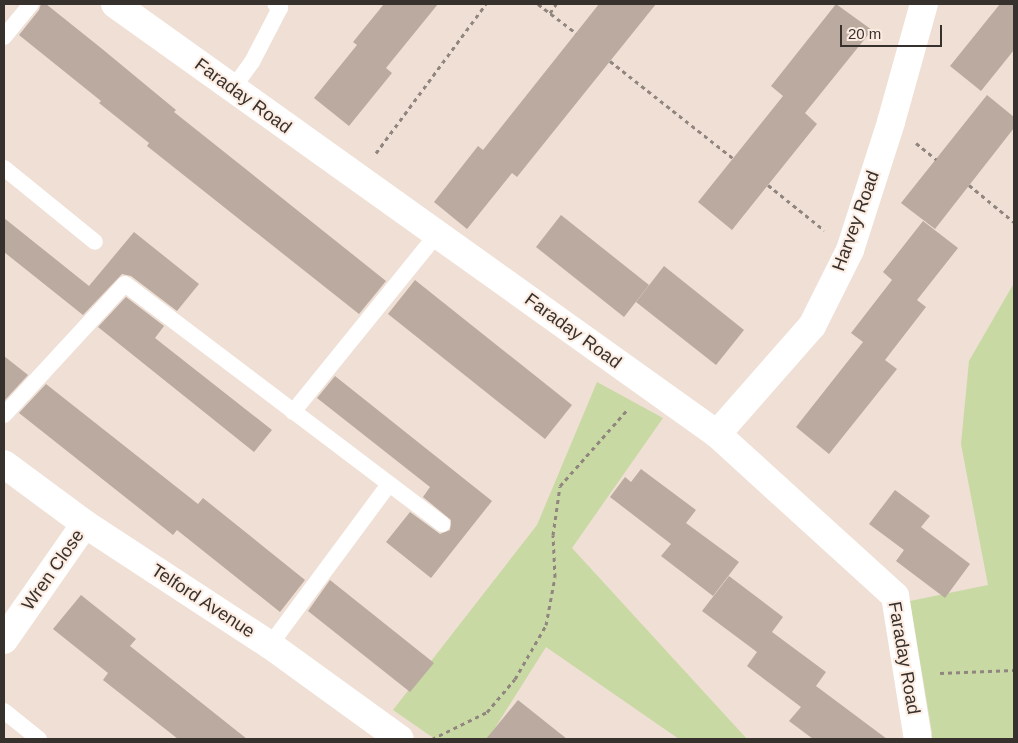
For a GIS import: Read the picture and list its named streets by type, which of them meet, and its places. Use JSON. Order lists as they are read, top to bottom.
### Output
{
  "streets": {
    "street": [
      "Faraday Road",
      "Harvey Road",
      "Wren Close",
      "Telford Avenue"
    ]
  },
  "crossings": [
    ["Faraday Road", "Harvey Road"],
    ["Wren Close", "Telford Avenue"]
  ],
  "scale_bar": "20 m"
}
